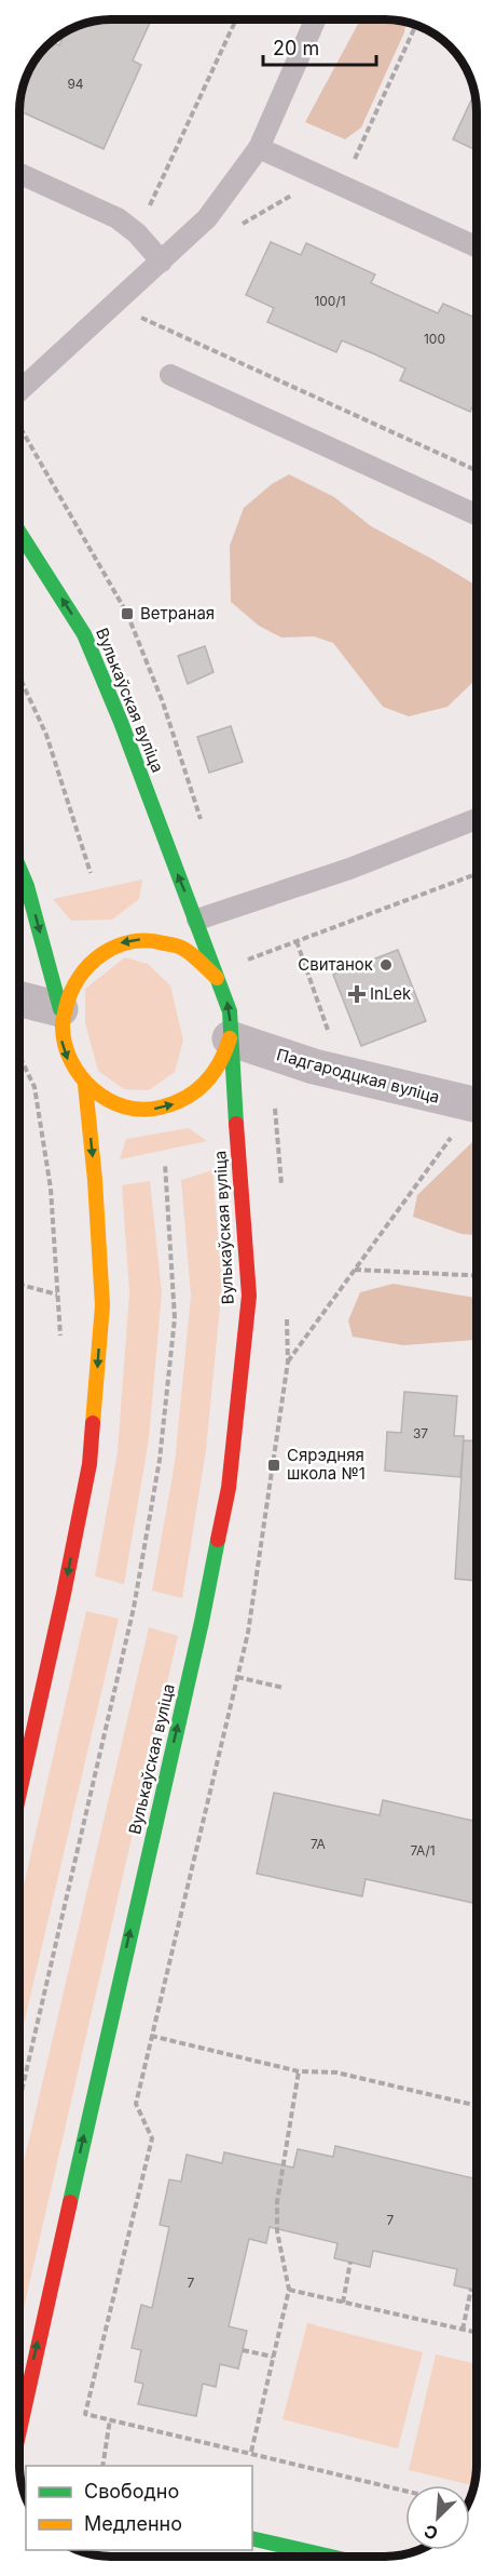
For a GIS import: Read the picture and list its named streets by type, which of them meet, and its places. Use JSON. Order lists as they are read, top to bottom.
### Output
{
  "streets": {
    "street": ["Вулькаўская вуліца", "Падгародцкая вуліца"]
  },
  "crossings": [
    ["Вулькаўская вуліца", "Падгародцкая вуліца"]
  ],
  "places": {
    "transit": ["Ветраная", "Сярэдняя школа №1"],
    "other": ["Свитанок"],
    "health": ["InLek"]
  },
  "house_numbers": [
    "94",
    "100/1",
    "100",
    "37",
    "7А",
    "7А/1",
    "7",
    "7"
  ],
  "legend": ["Свободно", "Медленно"],
  "scale_bar": "20 m",
  "north": "bottom left"
}
